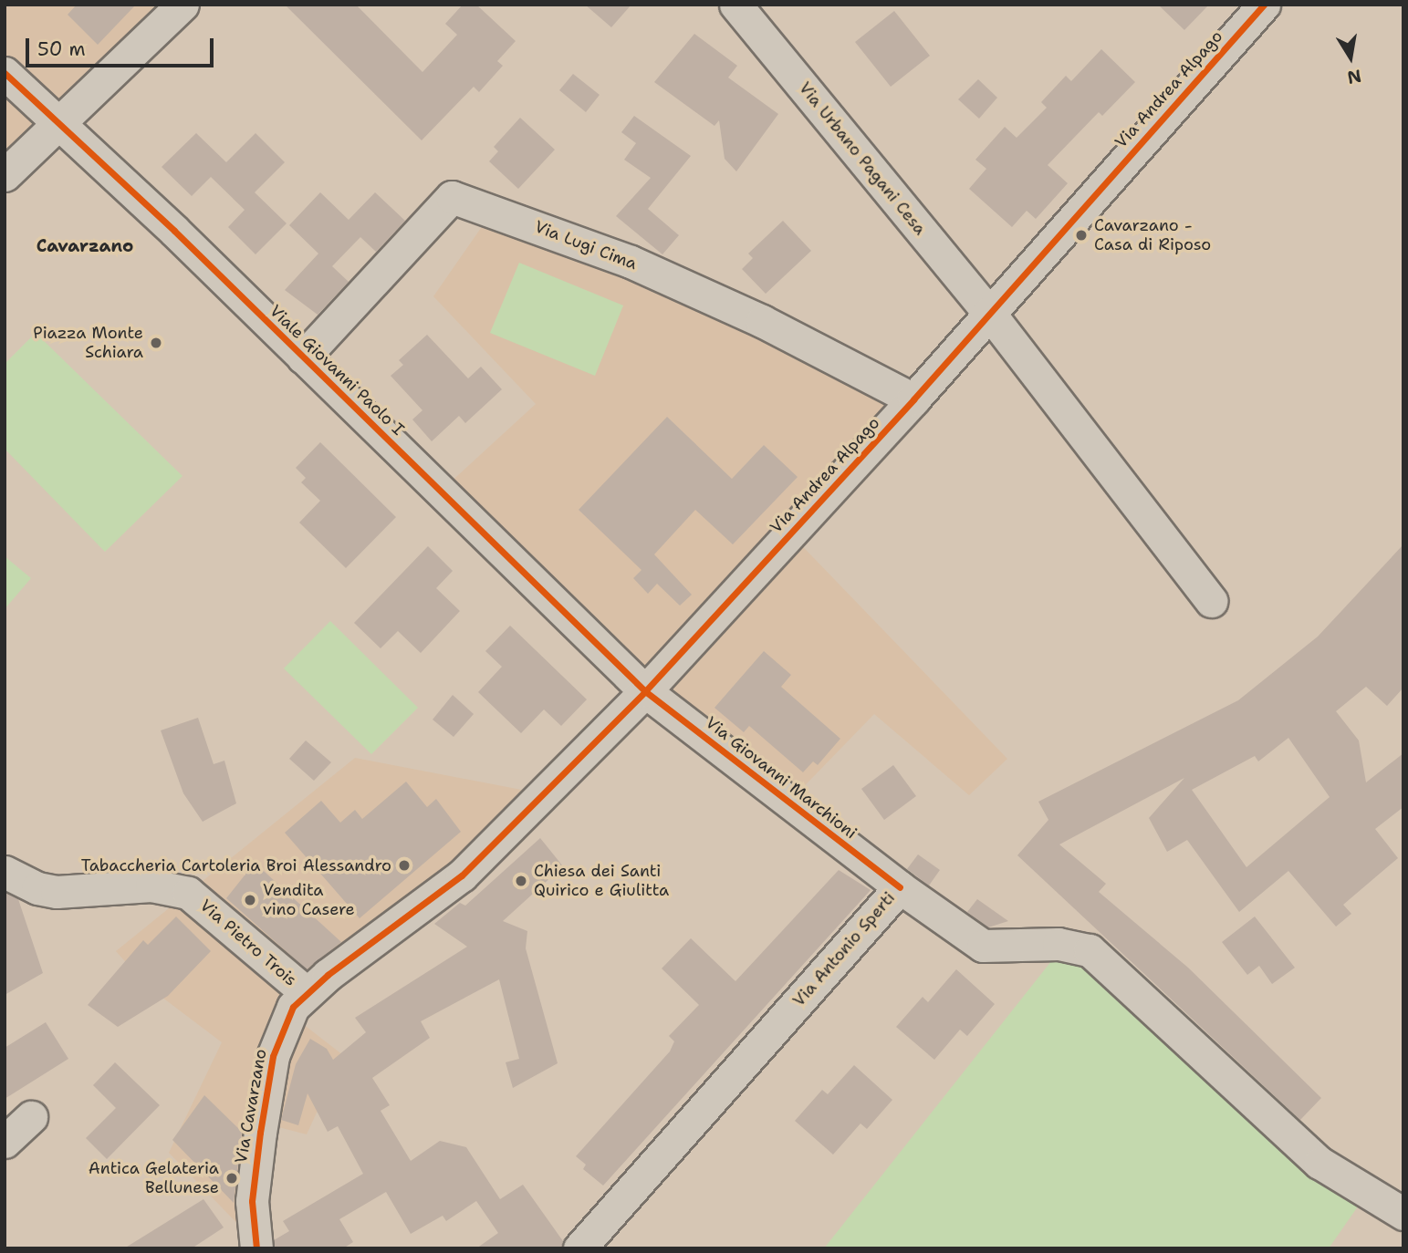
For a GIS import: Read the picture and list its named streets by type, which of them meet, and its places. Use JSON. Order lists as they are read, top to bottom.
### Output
{
  "streets": {
    "street": [
      "Via Andrea Alpago",
      "Via Urbano Pagani Cesa",
      "Via Lugi Cima",
      "Viale Giovanni Paolo I",
      "Via Giovanni Marchioni",
      "Via Pietro Trois",
      "Via Antonio Sperti",
      "Via Cavarzano"
    ]
  },
  "crossings": [
    ["Via Andrea Alpago", "Via Urbano Pagani Cesa"],
    ["Via Andrea Alpago", "Via Lugi Cima"],
    ["Via Andrea Alpago", "Viale Giovanni Paolo I"],
    ["Via Andrea Alpago", "Via Giovanni Marchioni"],
    ["Via Andrea Alpago", "Via Cavarzano"],
    ["Via Lugi Cima", "Viale Giovanni Paolo I"],
    ["Viale Giovanni Paolo I", "Via Giovanni Marchioni"],
    ["Via Giovanni Marchioni", "Via Antonio Sperti"],
    ["Via Pietro Trois", "Via Cavarzano"]
  ],
  "districts": ["Cavarzano"],
  "places": [
    "Cavarzano - Casa di Riposo",
    "Piazza Monte Schiara",
    "Tabaccheria Cartoleria Broi Alessandro",
    "Chiesa dei Santi Quirico e Giulitta",
    "Vendita vino Casere",
    "Antica Gelateria Bellunese"
  ],
  "scale_bar": "50 m",
  "north": "bottom"
}
